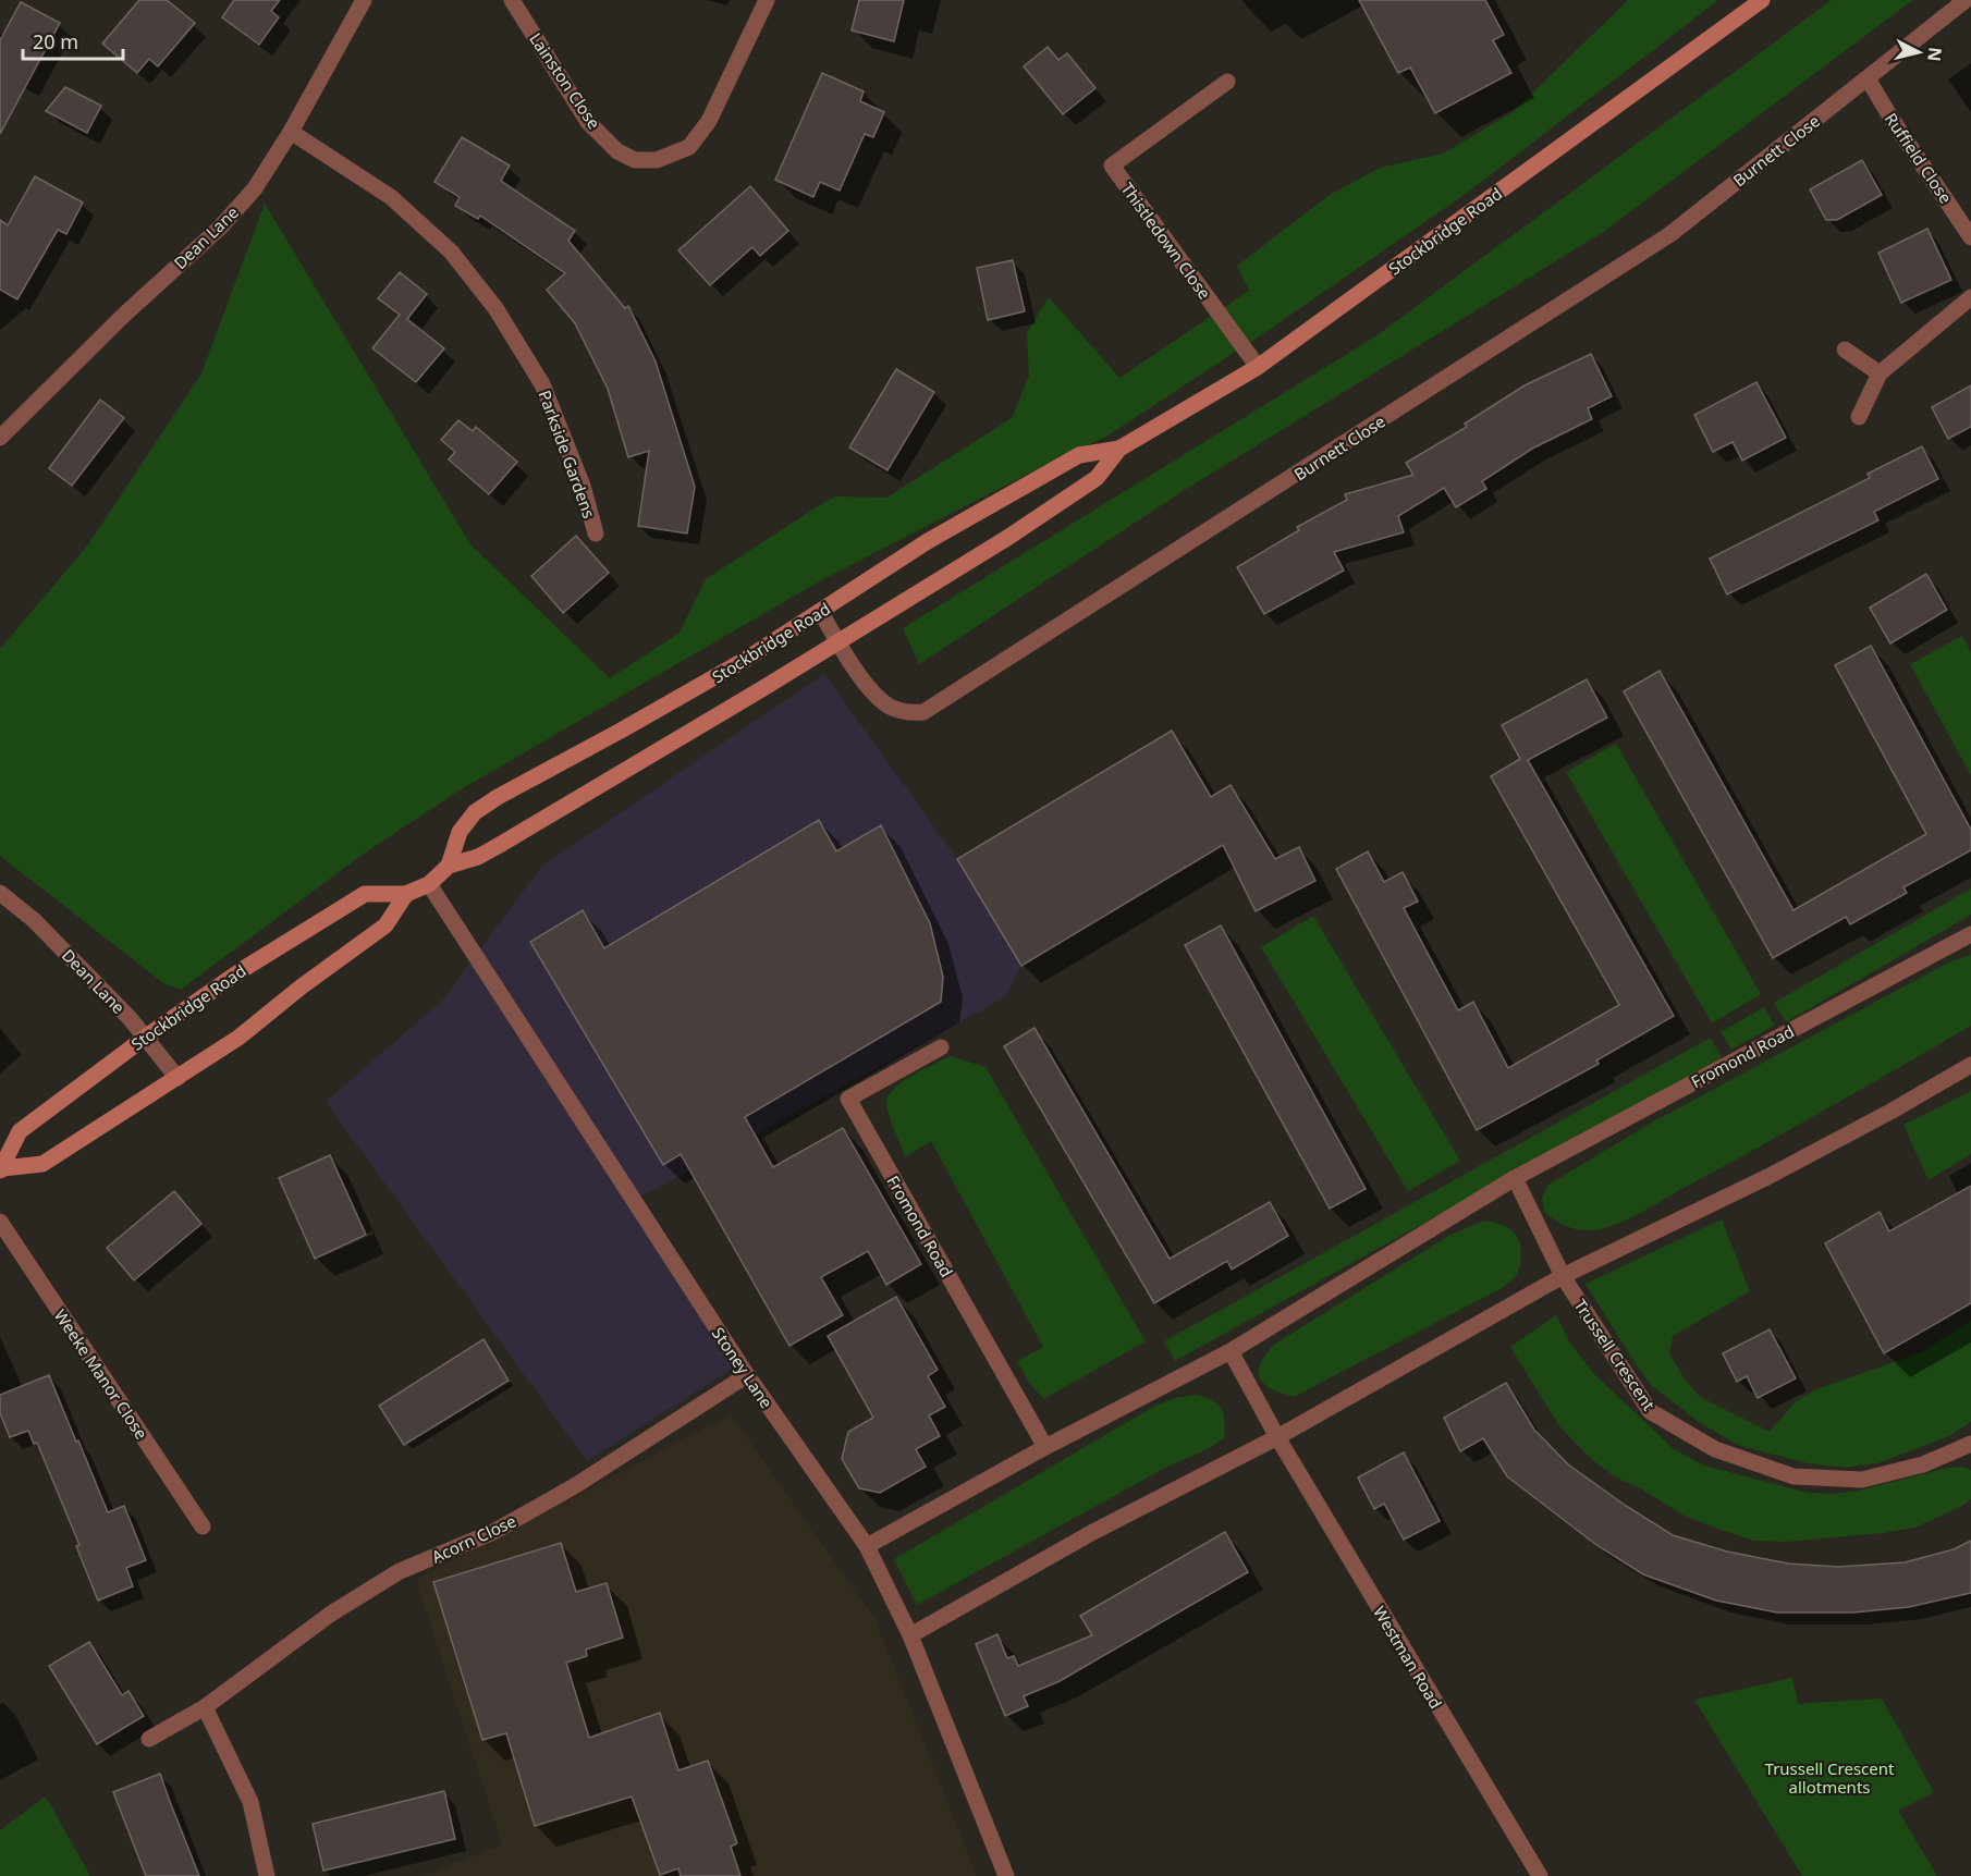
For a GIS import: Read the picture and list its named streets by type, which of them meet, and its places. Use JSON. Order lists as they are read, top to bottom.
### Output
{
  "streets": {
    "main road": ["Stockbridge Road"],
    "street": [
      "Lainston Close",
      "Burnett Close",
      "Ruffield Close",
      "Dean Lane",
      "Thistledown Close",
      "Parkside Gardens",
      "Fromond Road",
      "Trussell Crescent",
      "Stoney Lane",
      "Weeke Manor Close",
      "Acorn Close",
      "Westman Road"
    ]
  },
  "crossings": [
    ["Burnett Close", "Ruffield Close"],
    ["Burnett Close", "Stockbridge Road"],
    ["Stockbridge Road", "Dean Lane"],
    ["Stockbridge Road", "Thistledown Close"],
    ["Stockbridge Road", "Stoney Lane"],
    ["Dean Lane", "Parkside Gardens"],
    ["Fromond Road", "Stoney Lane"],
    ["Stoney Lane", "Acorn Close"]
  ],
  "parks": ["Trussell Crescent allotments"],
  "scale_bar": "20 m",
  "north": "right"
}
